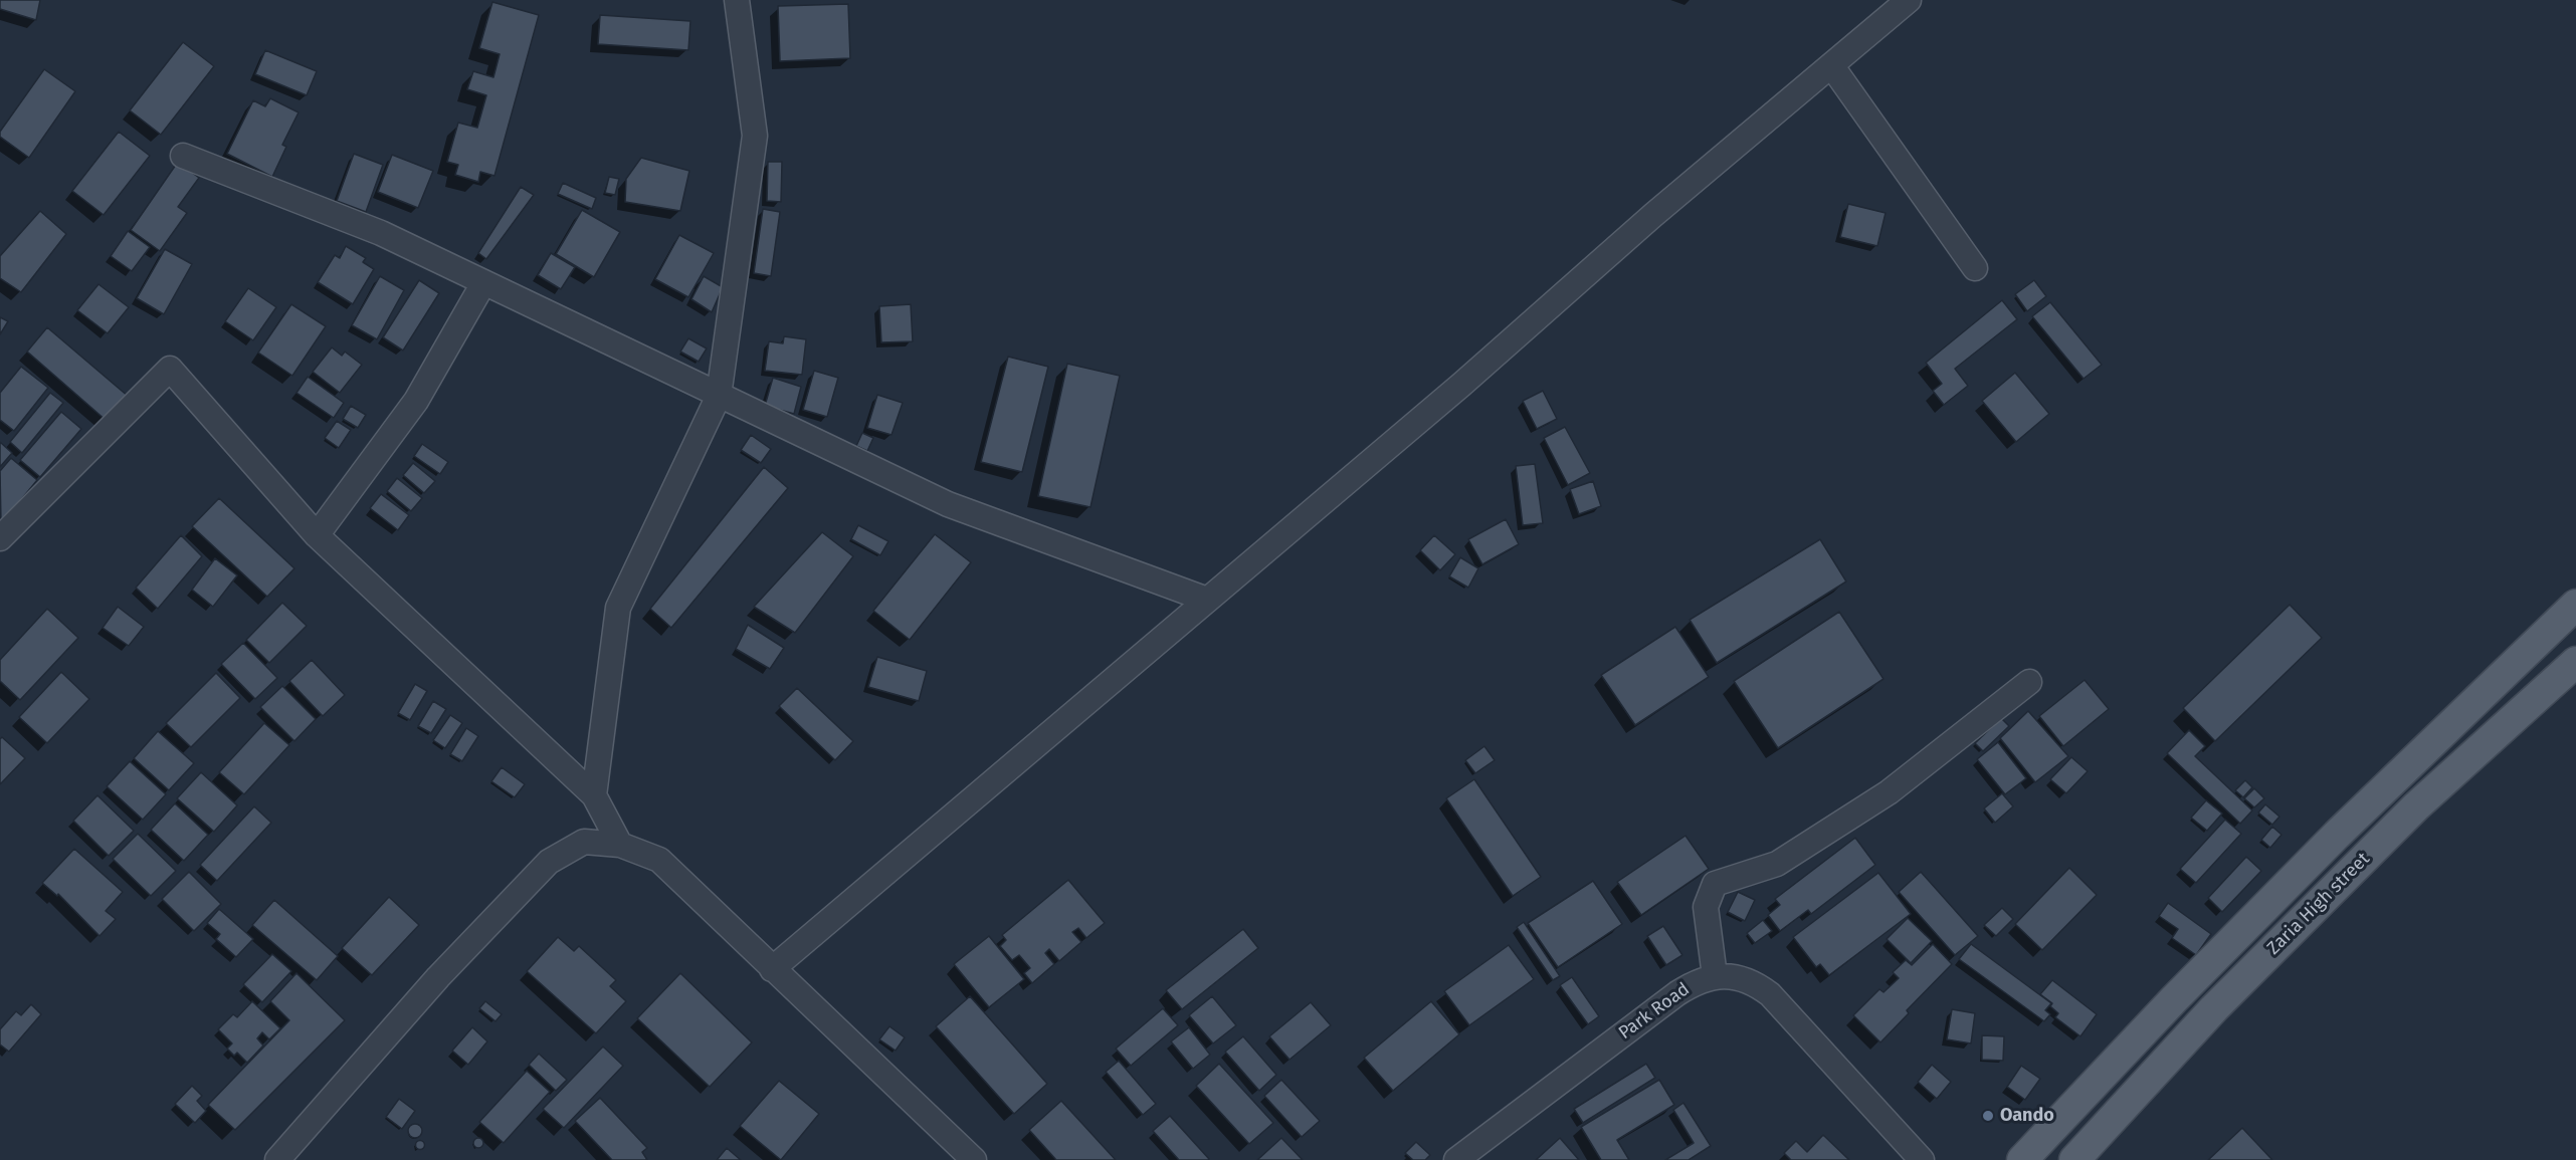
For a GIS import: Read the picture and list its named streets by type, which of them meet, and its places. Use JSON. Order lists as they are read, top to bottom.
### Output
{
  "streets": {
    "main road": ["Zaria High street"],
    "street": ["Park Road"]
  },
  "places": ["Oando"]
}
